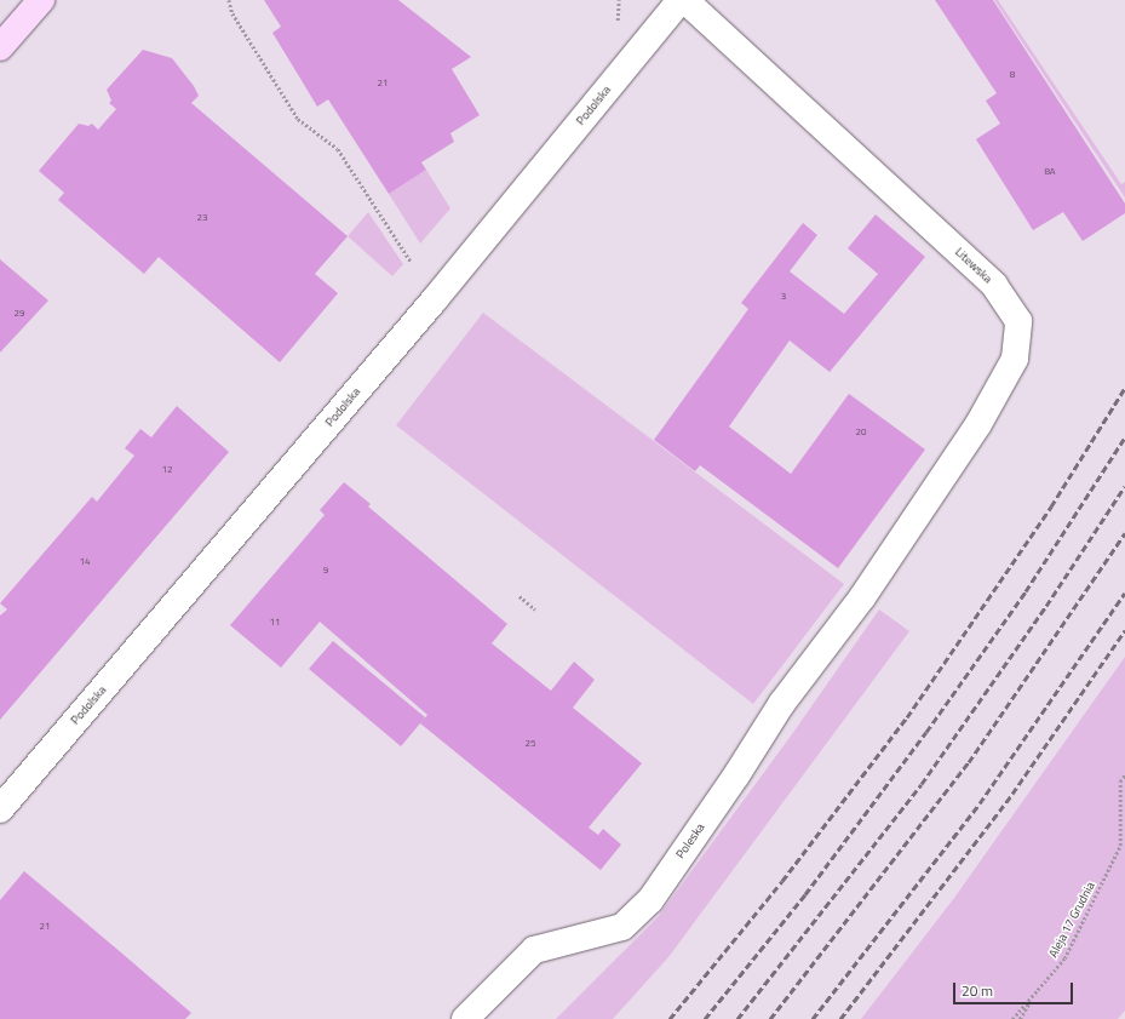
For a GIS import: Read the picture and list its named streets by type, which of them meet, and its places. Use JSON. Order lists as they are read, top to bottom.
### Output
{
  "streets": {
    "street": ["Podolska", "Litewska", "Poleska"],
    "path": ["Aleja 17 Grudnia"]
  },
  "crossings": [
    ["Litewska", "Poleska"]
  ],
  "house_numbers": [
    "8",
    "21",
    "8A",
    "23",
    "3",
    "29",
    "20",
    "12",
    "14",
    "9",
    "11",
    "25",
    "21"
  ],
  "scale_bar": "20 m"
}
